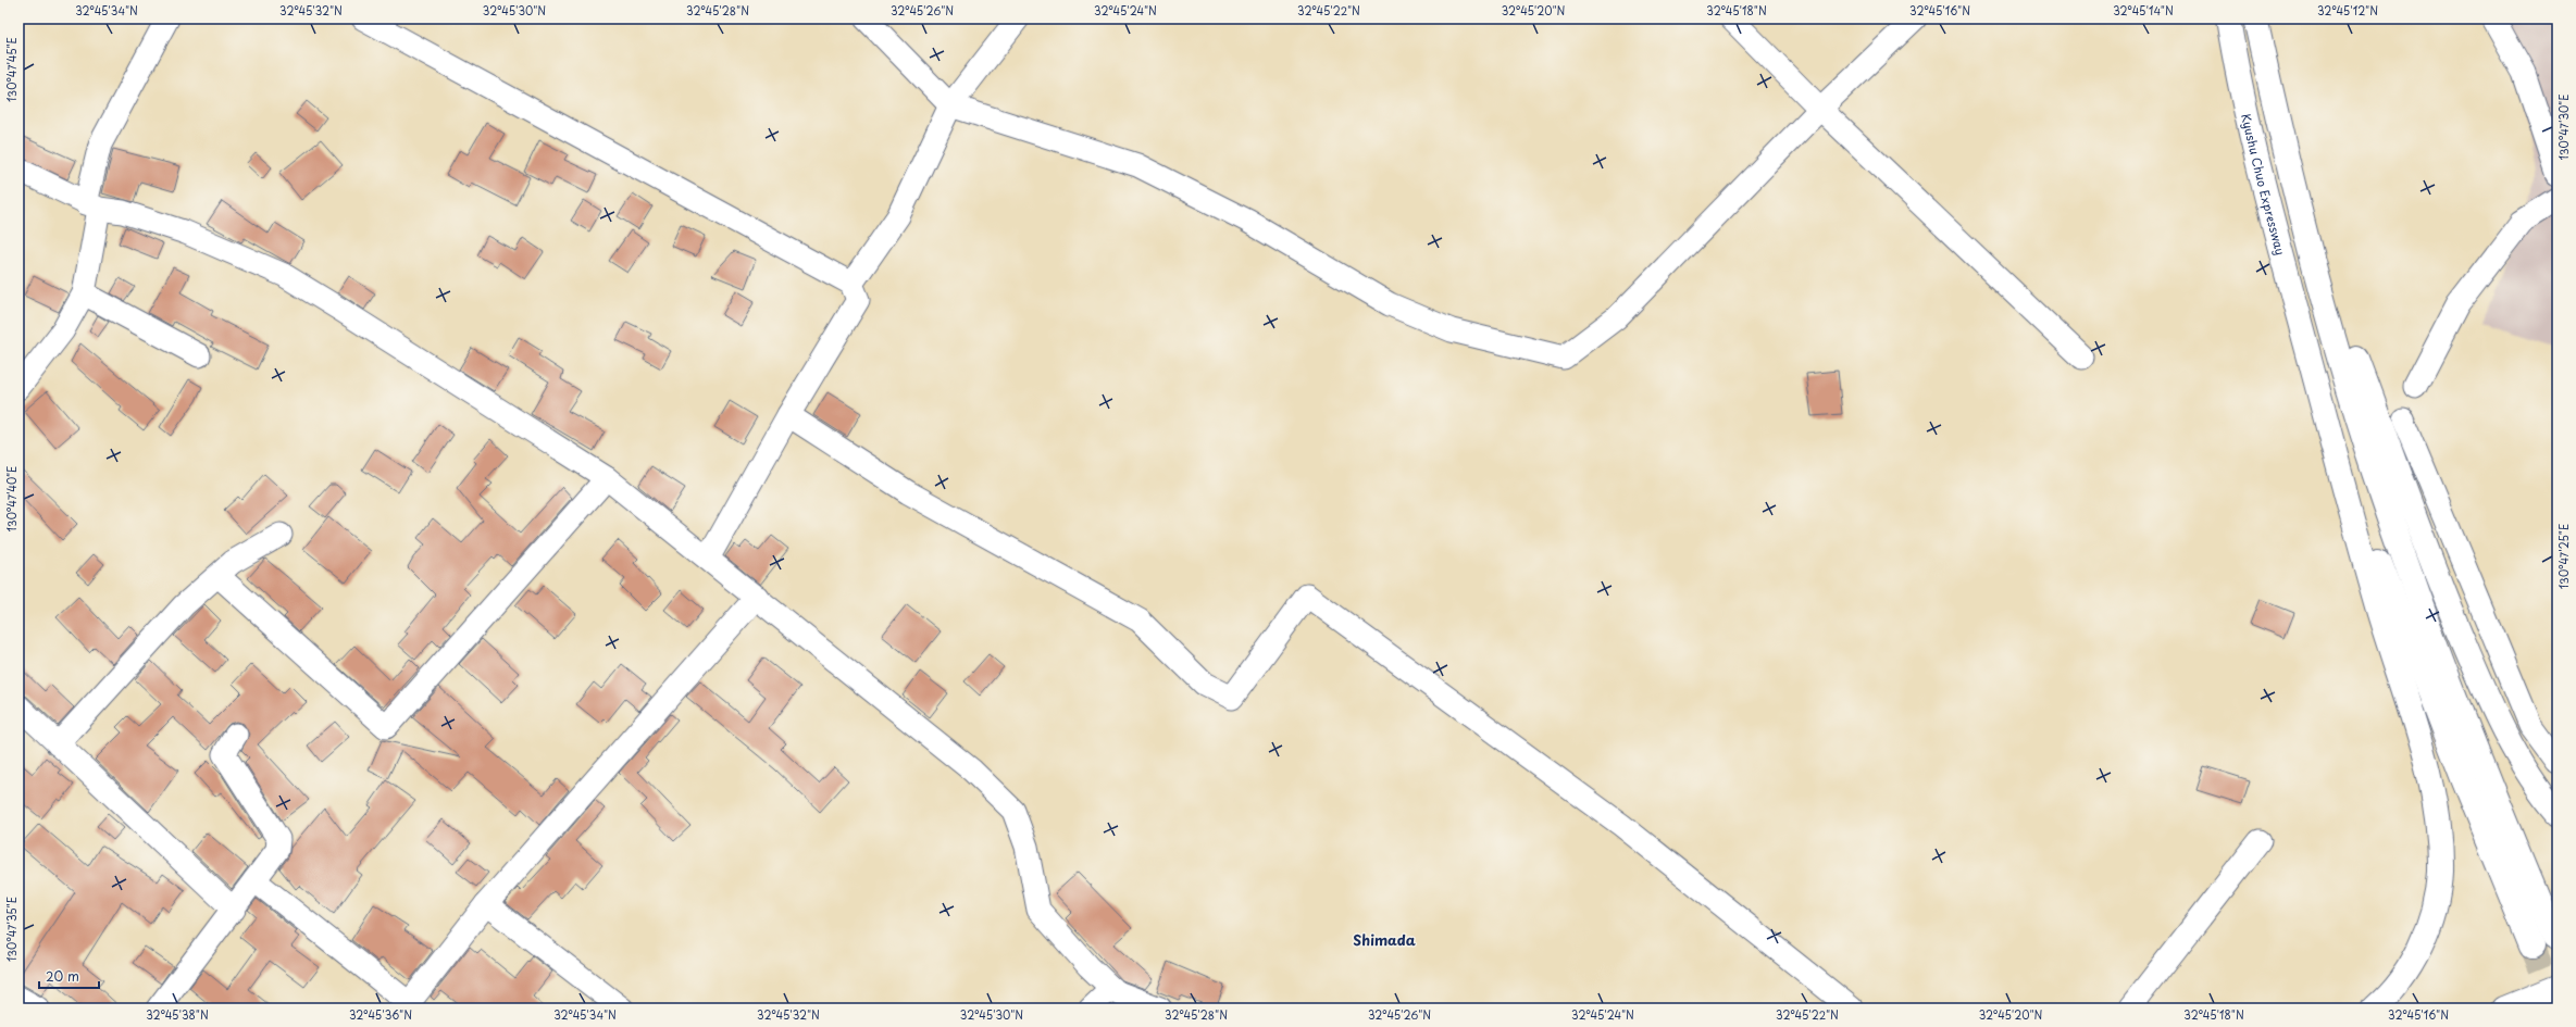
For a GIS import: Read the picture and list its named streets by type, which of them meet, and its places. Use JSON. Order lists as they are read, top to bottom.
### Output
{
  "streets": {
    "highway": ["Kyushu Chuo Expressway"]
  },
  "districts": ["Shimada"],
  "scale_bar": "20 m",
  "coordinates": [
    "32°45'34\"N",
    "32°45'32\"N",
    "32°45'30\"N",
    "32°45'28\"N",
    "32°45'26\"N",
    "32°45'24\"N",
    "32°45'22\"N",
    "32°45'20\"N",
    "32°45'18\"N",
    "32°45'16\"N",
    "32°45'14\"N",
    "32°45'12\"N",
    "130°47'45\"E",
    "130°47'30\"E",
    "130°47'40\"E",
    "130°47'25\"E",
    "130°47'35\"E",
    "32°45'38\"N",
    "32°45'36\"N"
  ]
}
